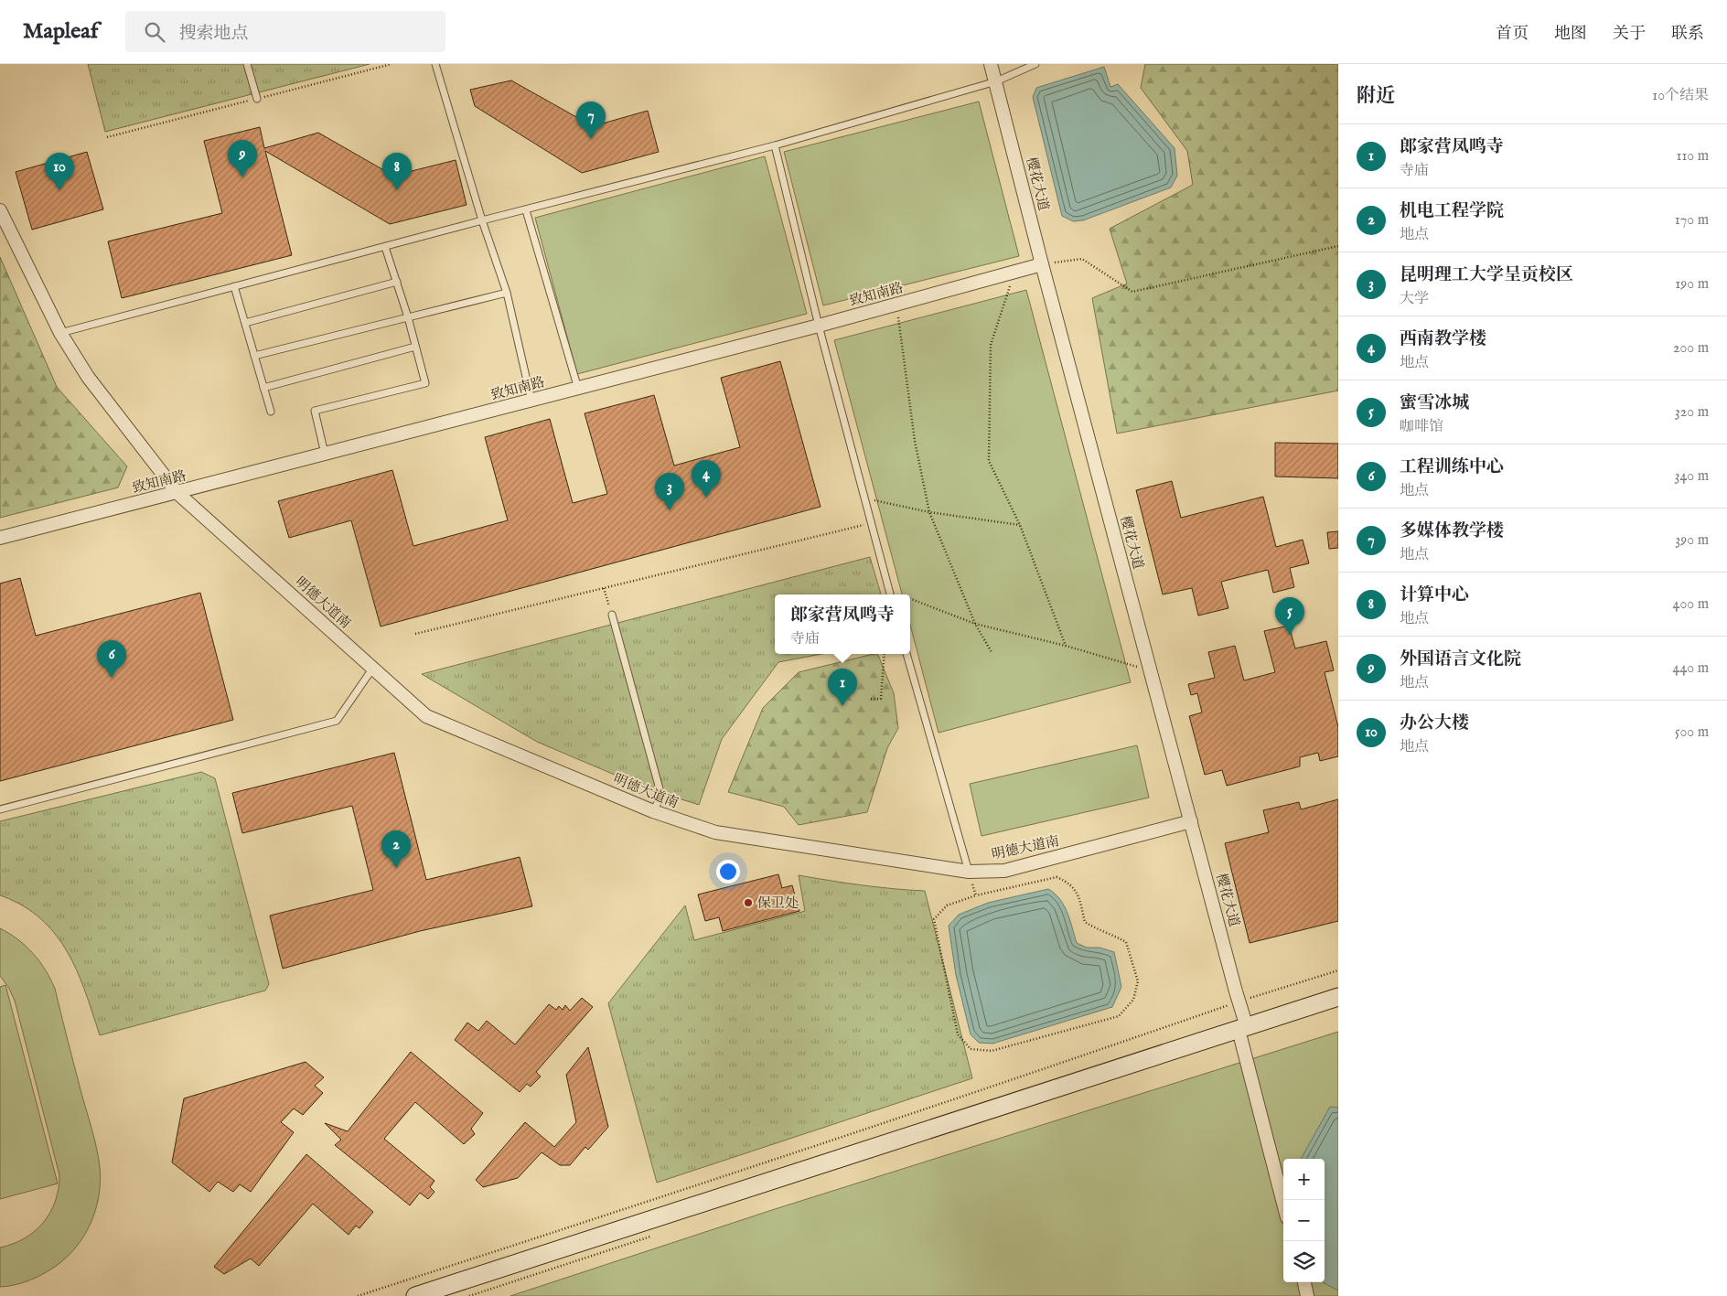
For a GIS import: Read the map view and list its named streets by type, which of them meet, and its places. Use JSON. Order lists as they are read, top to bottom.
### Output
{
  "streets": {
    "street": ["樱花大道", "致知南路", "明德大道南"]
  },
  "crossings": [
    ["樱花大道", "致知南路"],
    ["樱花大道", "明德大道南"],
    ["致知南路", "明德大道南"]
  ],
  "places": ["保卫处"],
  "page": {
    "header": "Mapleaf",
    "search": "搜索地点",
    "nav": [
      "首页",
      "地图",
      "关于",
      "联系"
    ],
    "heading": ["附近", "10个结果"],
    "pins": [
      "7",
      "9",
      "8",
      "10",
      "4",
      "3",
      "5",
      "6",
      "1",
      "2"
    ],
    "list": [
      {
        "mark": "1",
        "name": "郎家营凤鸣寺",
        "note": "寺庙",
        "value": "110 m"
      },
      {
        "mark": "2",
        "name": "机电工程学院",
        "note": "地点",
        "value": "170 m"
      },
      {
        "mark": "3",
        "name": "昆明理工大学呈贡校区",
        "note": "大学",
        "value": "190 m"
      },
      {
        "mark": "4",
        "name": "西南教学楼",
        "note": "地点",
        "value": "200 m"
      },
      {
        "mark": "5",
        "name": "蜜雪冰城",
        "note": "咖啡馆",
        "value": "320 m"
      },
      {
        "mark": "6",
        "name": "工程训练中心",
        "note": "地点",
        "value": "340 m"
      },
      {
        "mark": "7",
        "name": "多媒体教学楼",
        "note": "地点",
        "value": "390 m"
      },
      {
        "mark": "8",
        "name": "计算中心",
        "note": "地点",
        "value": "400 m"
      },
      {
        "mark": "9",
        "name": "外国语言文化院",
        "note": "地点",
        "value": "440 m"
      },
      {
        "mark": "10",
        "name": "办公大楼",
        "note": "地点",
        "value": "500 m"
      }
    ],
    "popup": ["郎家营凤鸣寺", "寺庙"],
    "map_buttons": ["+", "−"]
  }
}
